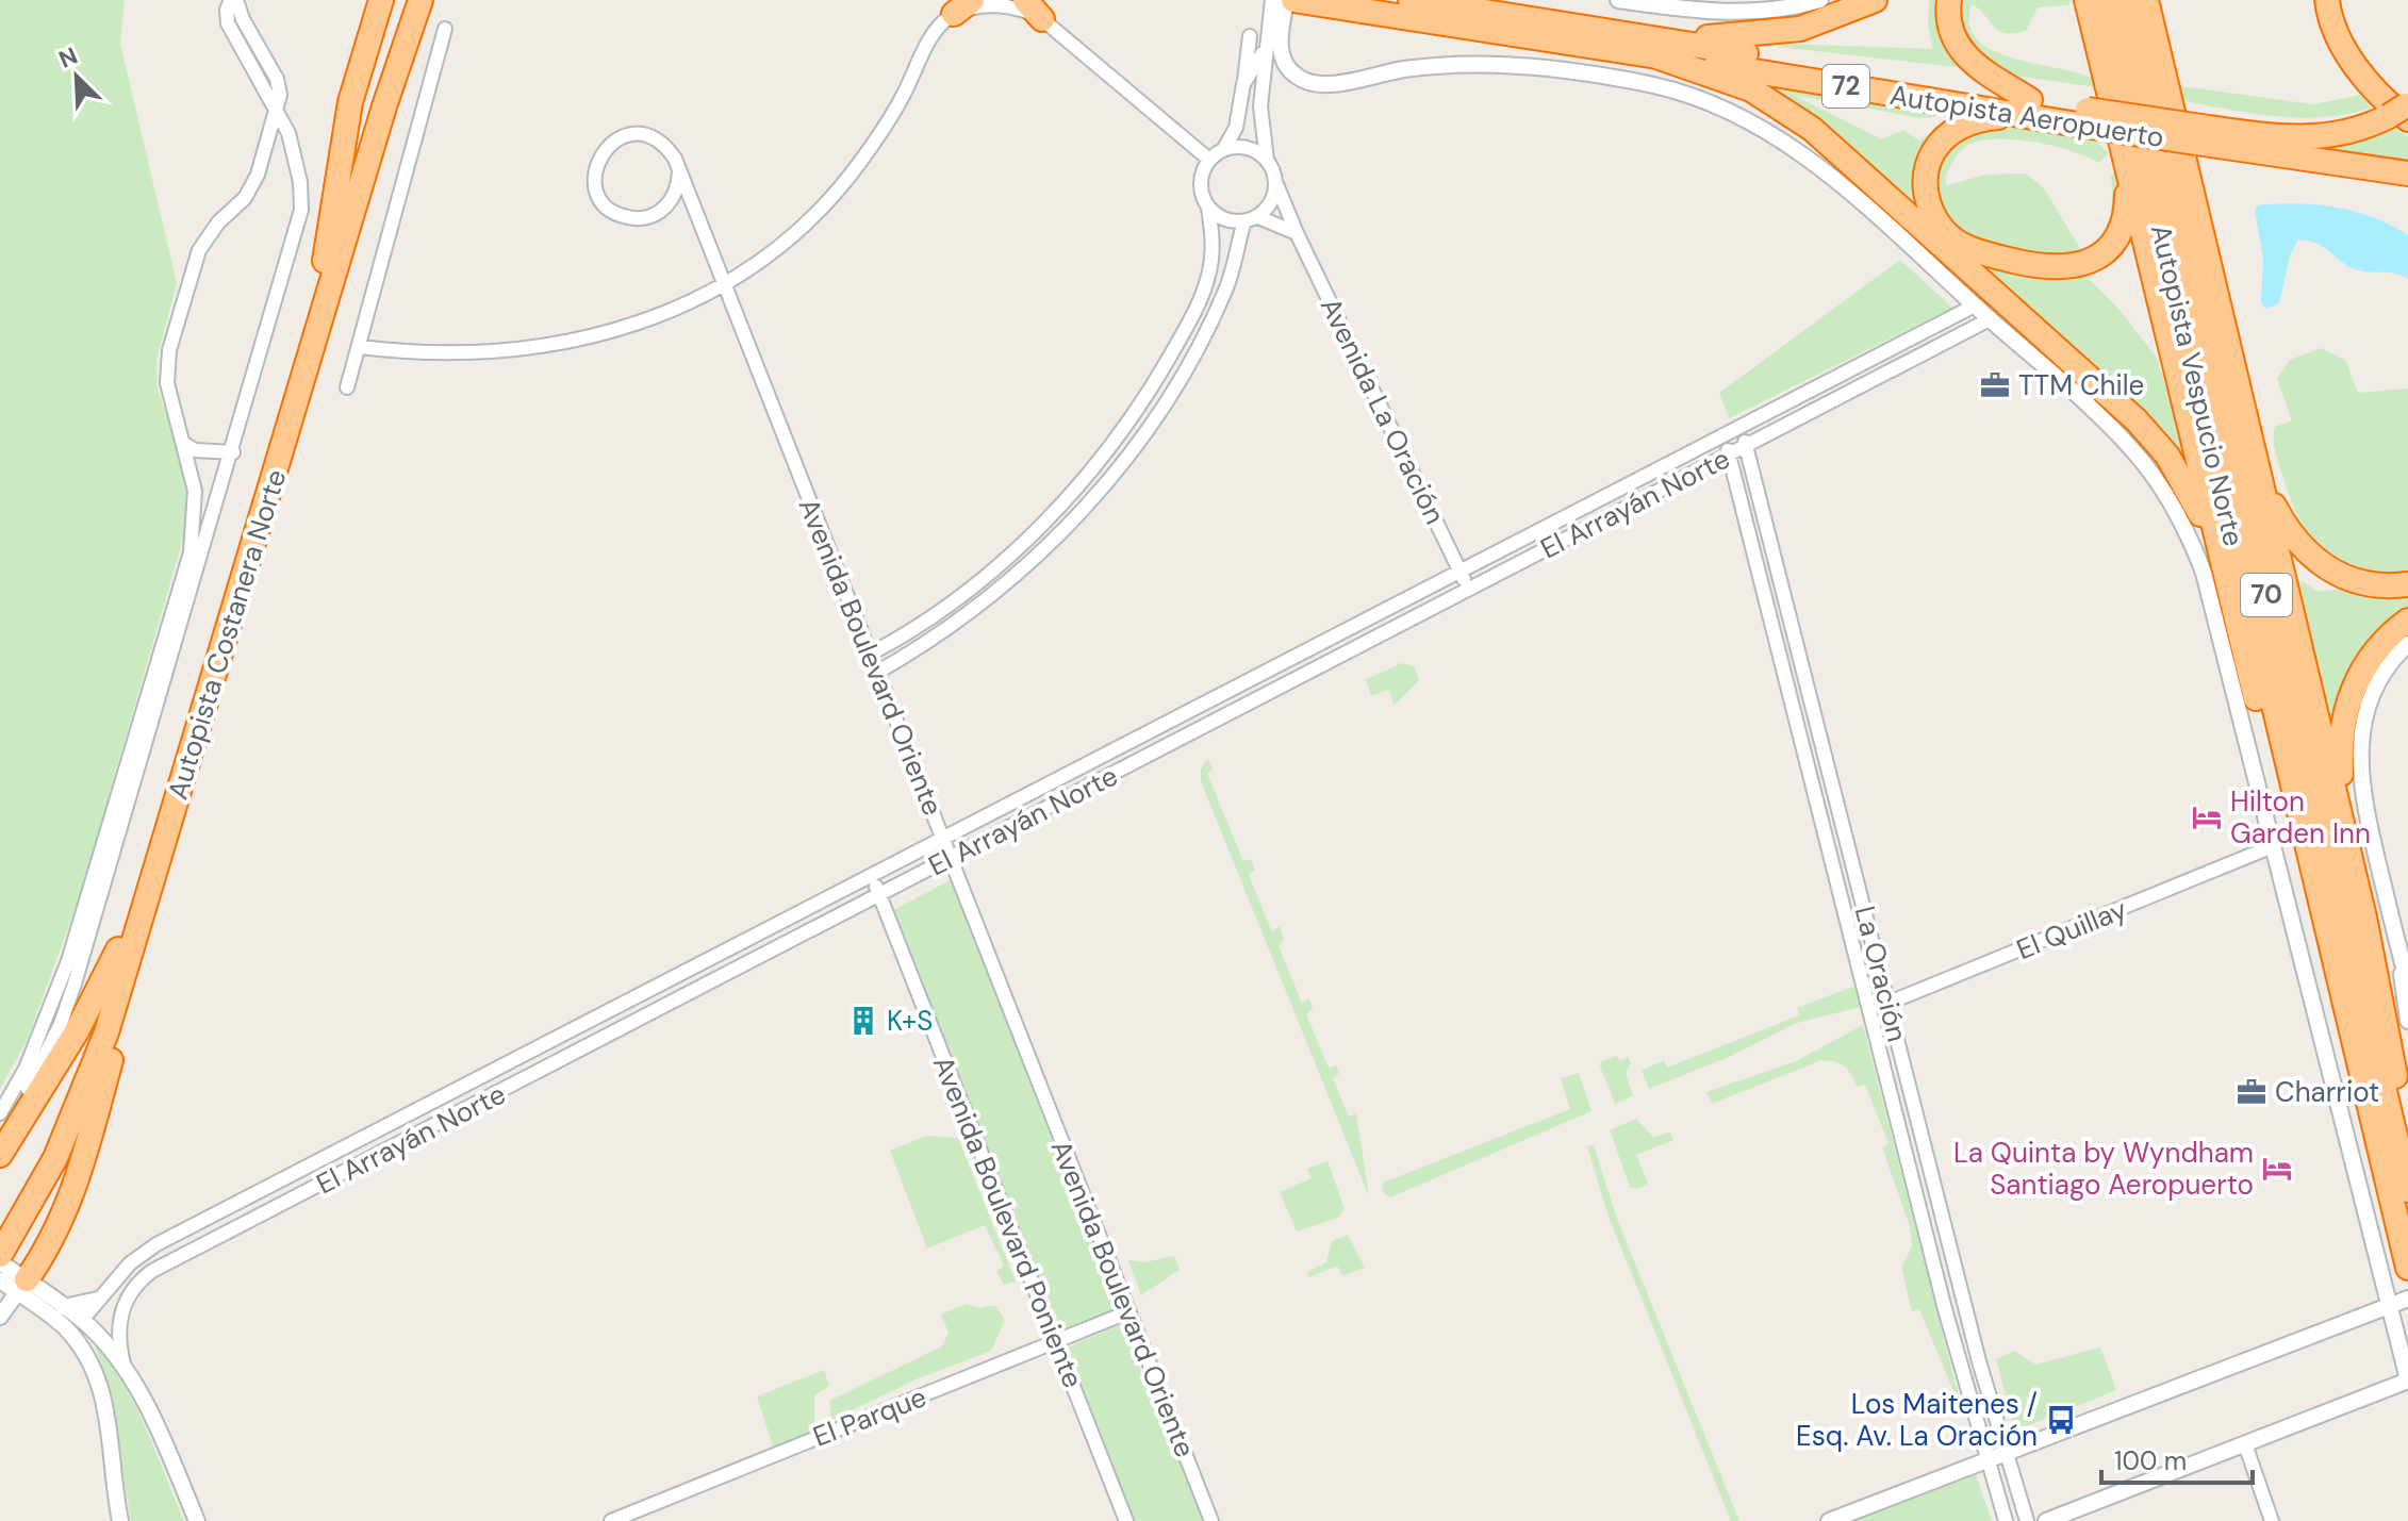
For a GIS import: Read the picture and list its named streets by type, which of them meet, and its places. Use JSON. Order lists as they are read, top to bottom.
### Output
{
  "streets": {
    "highway": [
      "72",
      "Autopista Aeropuerto",
      "Autopista Vespucio Norte",
      "70",
      "Autopista Costanera Norte"
    ],
    "street": [
      "Avenida La Oración",
      "El Arrayán Norte",
      "Avenida Boulevard Oriente",
      "El Quillay",
      "La Oración",
      "Avenida Boulevard Poniente",
      "El Parque"
    ]
  },
  "crossings": [
    ["Avenida La Oración", "El Arrayán Norte"],
    ["El Arrayán Norte", "Avenida Boulevard Oriente"],
    ["El Arrayán Norte", "La Oración"],
    ["El Arrayán Norte", "Avenida Boulevard Poniente"],
    ["Avenida Boulevard Oriente", "El Parque"],
    ["El Quillay", "La Oración"],
    ["Avenida Boulevard Poniente", "El Parque"]
  ],
  "places": {
    "office": ["TTM Chile", "Charriot"],
    "hotel": ["Hilton Garden Inn", "La Quinta by Wyndham Santiago Aeropuerto"],
    "building": ["K+S"],
    "bus stop": ["Los Maitenes / Esq. Av. La Oración"]
  },
  "scale_bar": "100 m",
  "north": "top left"
}
